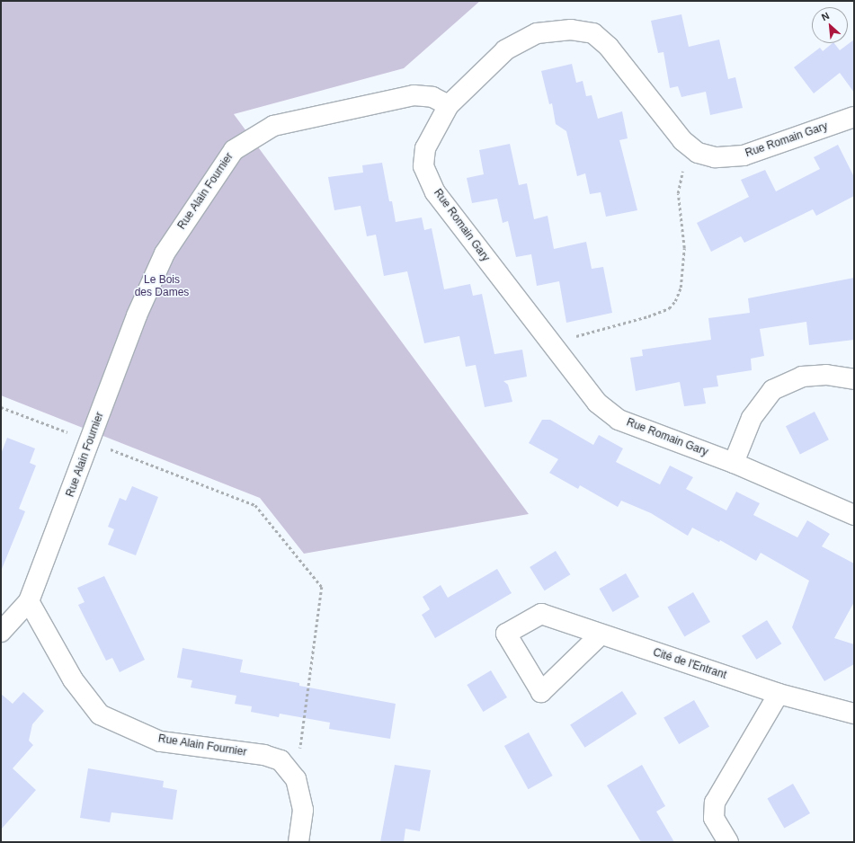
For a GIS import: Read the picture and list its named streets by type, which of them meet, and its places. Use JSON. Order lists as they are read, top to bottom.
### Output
{
  "streets": {
    "street": ["Rue Romain Gary", "Rue Alain Fournier", "Cité de l'Entrant"]
  },
  "crossings": [
    ["Rue Romain Gary", "Rue Alain Fournier"]
  ],
  "parks": ["Le Bois des Dames"],
  "north": "top left"
}
